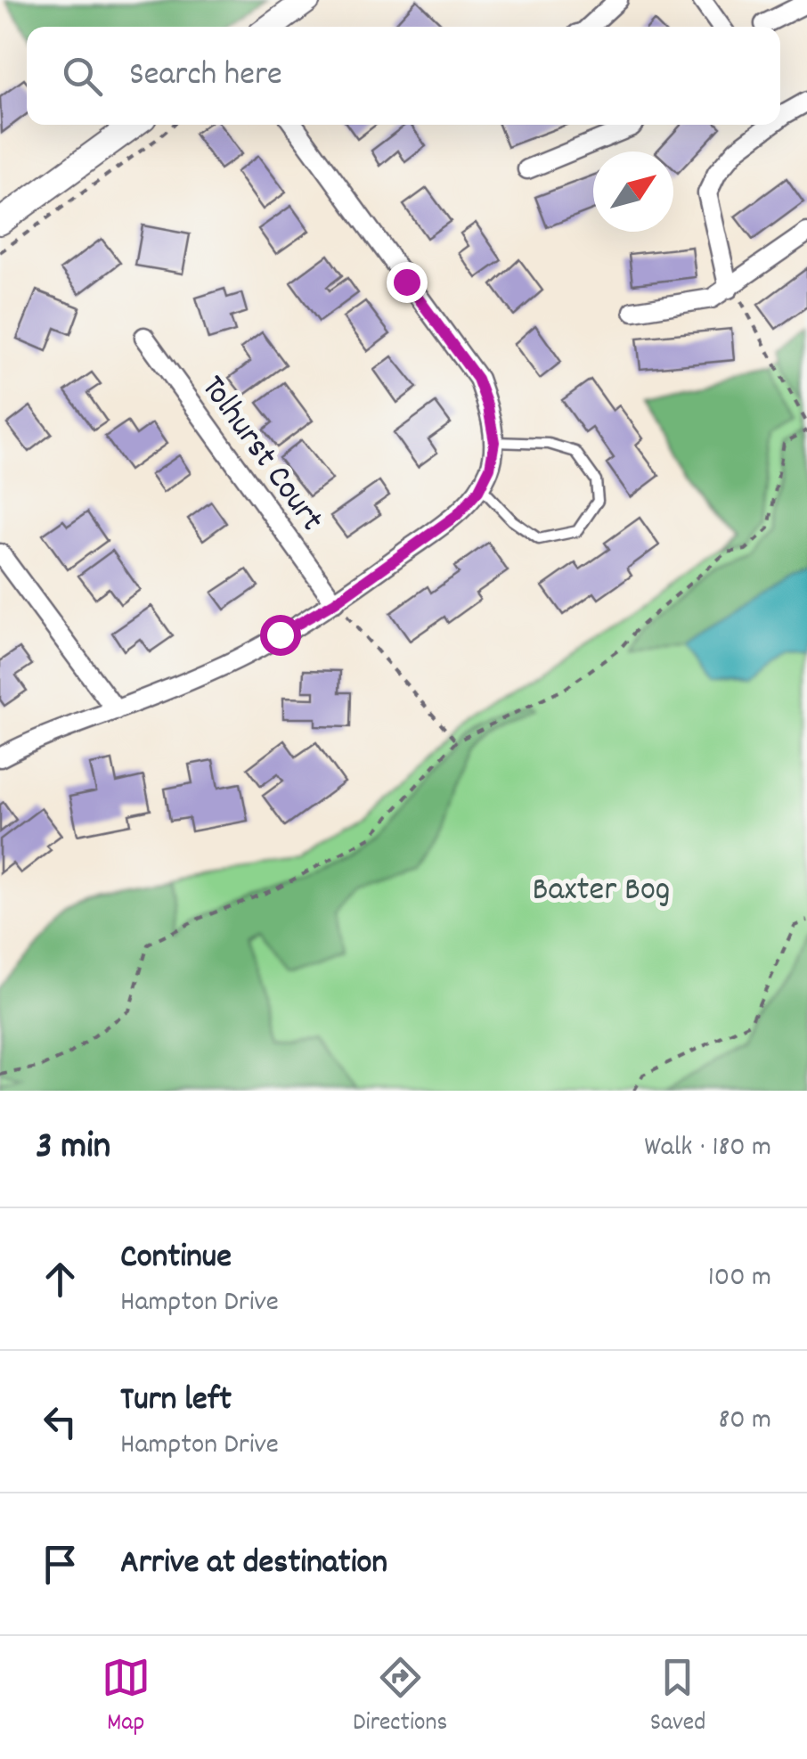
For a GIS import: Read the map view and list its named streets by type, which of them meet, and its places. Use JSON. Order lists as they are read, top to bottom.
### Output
{
  "streets": {
    "street": ["Tolhurst Court"]
  },
  "parks": ["Baxter Bog"],
  "north": "top right",
  "page": {
    "search": "Search here",
    "heading": ["3 min", "Walk · 180 m"],
    "list": [
      ["Continue", "Hampton Drive", "100 m"],
      ["Turn left", "Hampton Drive", "80 m"],
      "Arrive at destination"
    ],
    "nav": ["Map", "Directions", "Saved"]
  }
}
